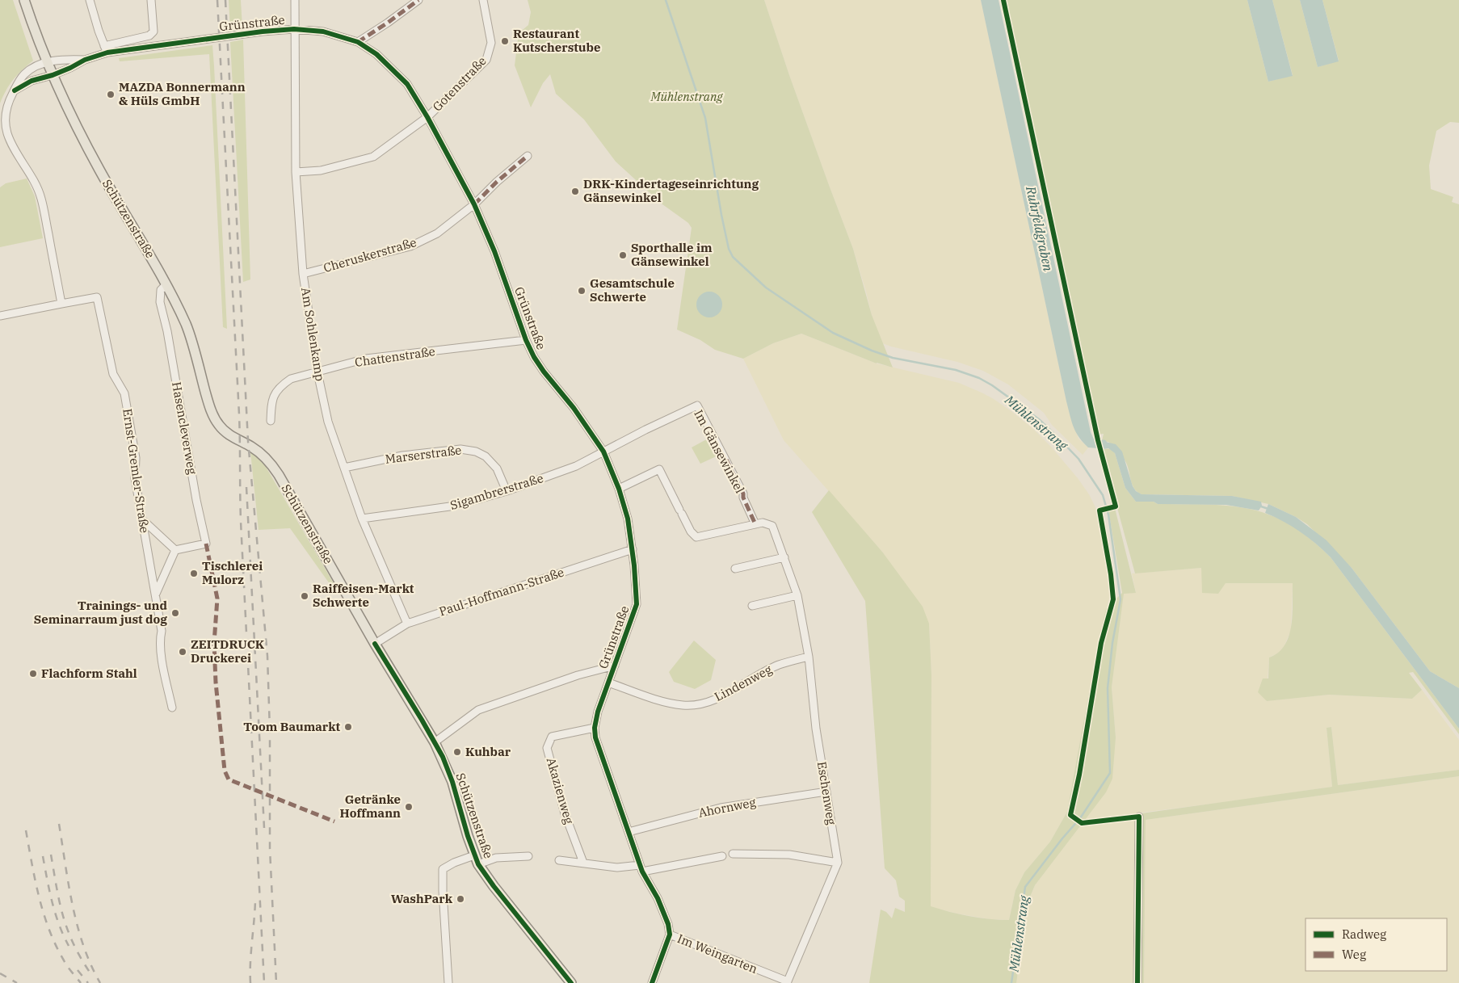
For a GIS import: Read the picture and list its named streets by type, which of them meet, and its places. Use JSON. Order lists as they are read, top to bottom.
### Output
{
  "streets": {
    "main road": ["Schützenstraße"],
    "street": [
      "Grünstraße",
      "Gotenstraße",
      "Cheruskerstraße",
      "Am Sohlenkamp",
      "Chattenstraße",
      "Hasencleverweg",
      "Im Gänsewinkel",
      "Marserstraße",
      "Ernst-Gremler-Straße",
      "Sigambrerstraße",
      "Paul-Hoffmann-Straße",
      "Lindenweg",
      "Akazienweg",
      "Eschenweg",
      "Ahornweg",
      "Im Weingarten"
    ]
  },
  "crossings": [
    ["Grünstraße", "Gotenstraße"],
    ["Grünstraße", "Schützenstraße"],
    ["Grünstraße", "Cheruskerstraße"],
    ["Grünstraße", "Am Sohlenkamp"],
    ["Grünstraße", "Chattenstraße"],
    ["Grünstraße", "Im Gänsewinkel"],
    ["Grünstraße", "Sigambrerstraße"],
    ["Grünstraße", "Paul-Hoffmann-Straße"],
    ["Grünstraße", "Lindenweg"],
    ["Grünstraße", "Akazienweg"],
    ["Grünstraße", "Eschenweg"],
    ["Grünstraße", "Ahornweg"],
    ["Grünstraße", "Im Weingarten"],
    ["Gotenstraße", "Am Sohlenkamp"],
    ["Schützenstraße", "Hasencleverweg"],
    ["Schützenstraße", "Paul-Hoffmann-Straße"],
    ["Cheruskerstraße", "Am Sohlenkamp"],
    ["Am Sohlenkamp", "Chattenstraße"],
    ["Am Sohlenkamp", "Marserstraße"],
    ["Am Sohlenkamp", "Sigambrerstraße"],
    ["Am Sohlenkamp", "Paul-Hoffmann-Straße"],
    ["Im Gänsewinkel", "Sigambrerstraße"],
    ["Im Gänsewinkel", "Eschenweg"],
    ["Marserstraße", "Sigambrerstraße"],
    ["Lindenweg", "Eschenweg"],
    ["Eschenweg", "Ahornweg"]
  ],
  "water": ["Ruhrfeldgraben", "Mühlenstrang"],
  "parks": ["Mühlenstrang"],
  "places": [
    "Restaurant Kutscherstube",
    "MAZDA Bonnermann & Hüls GmbH",
    "DRK-Kindertageseinrichtung Gänsewinkel",
    "Sporthalle im Gänsewinkel",
    "Gesamtschule Schwerte",
    "Tischlerei Mulorz",
    "Raiffeisen-Markt Schwerte",
    "Trainings- und Seminarraum just dog",
    "ZEITDRUCK Druckerei",
    "Flachform Stahl",
    "Toom Baumarkt",
    "Kuhbar",
    "Getränke Hoffmann",
    "WashPark"
  ],
  "legend": ["Radweg", "Weg"]
}
